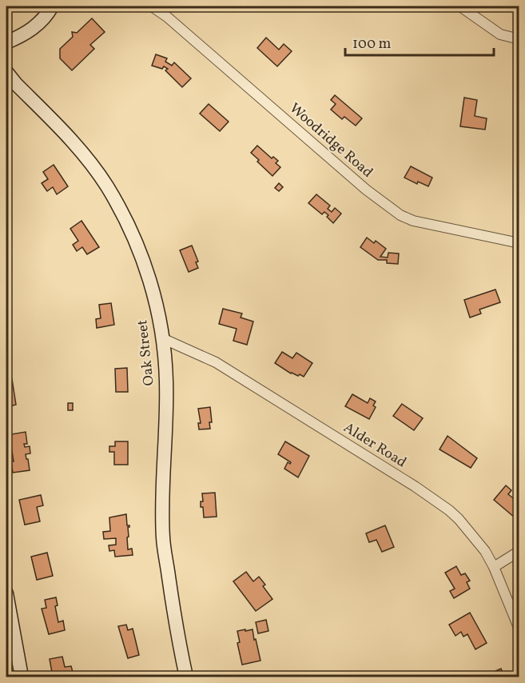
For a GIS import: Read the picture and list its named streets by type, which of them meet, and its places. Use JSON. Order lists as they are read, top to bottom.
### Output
{
  "streets": {
    "street": ["Woodridge Road", "Oak Street", "Alder Road"]
  },
  "crossings": [
    ["Oak Street", "Alder Road"]
  ],
  "scale_bar": "100 m"
}
